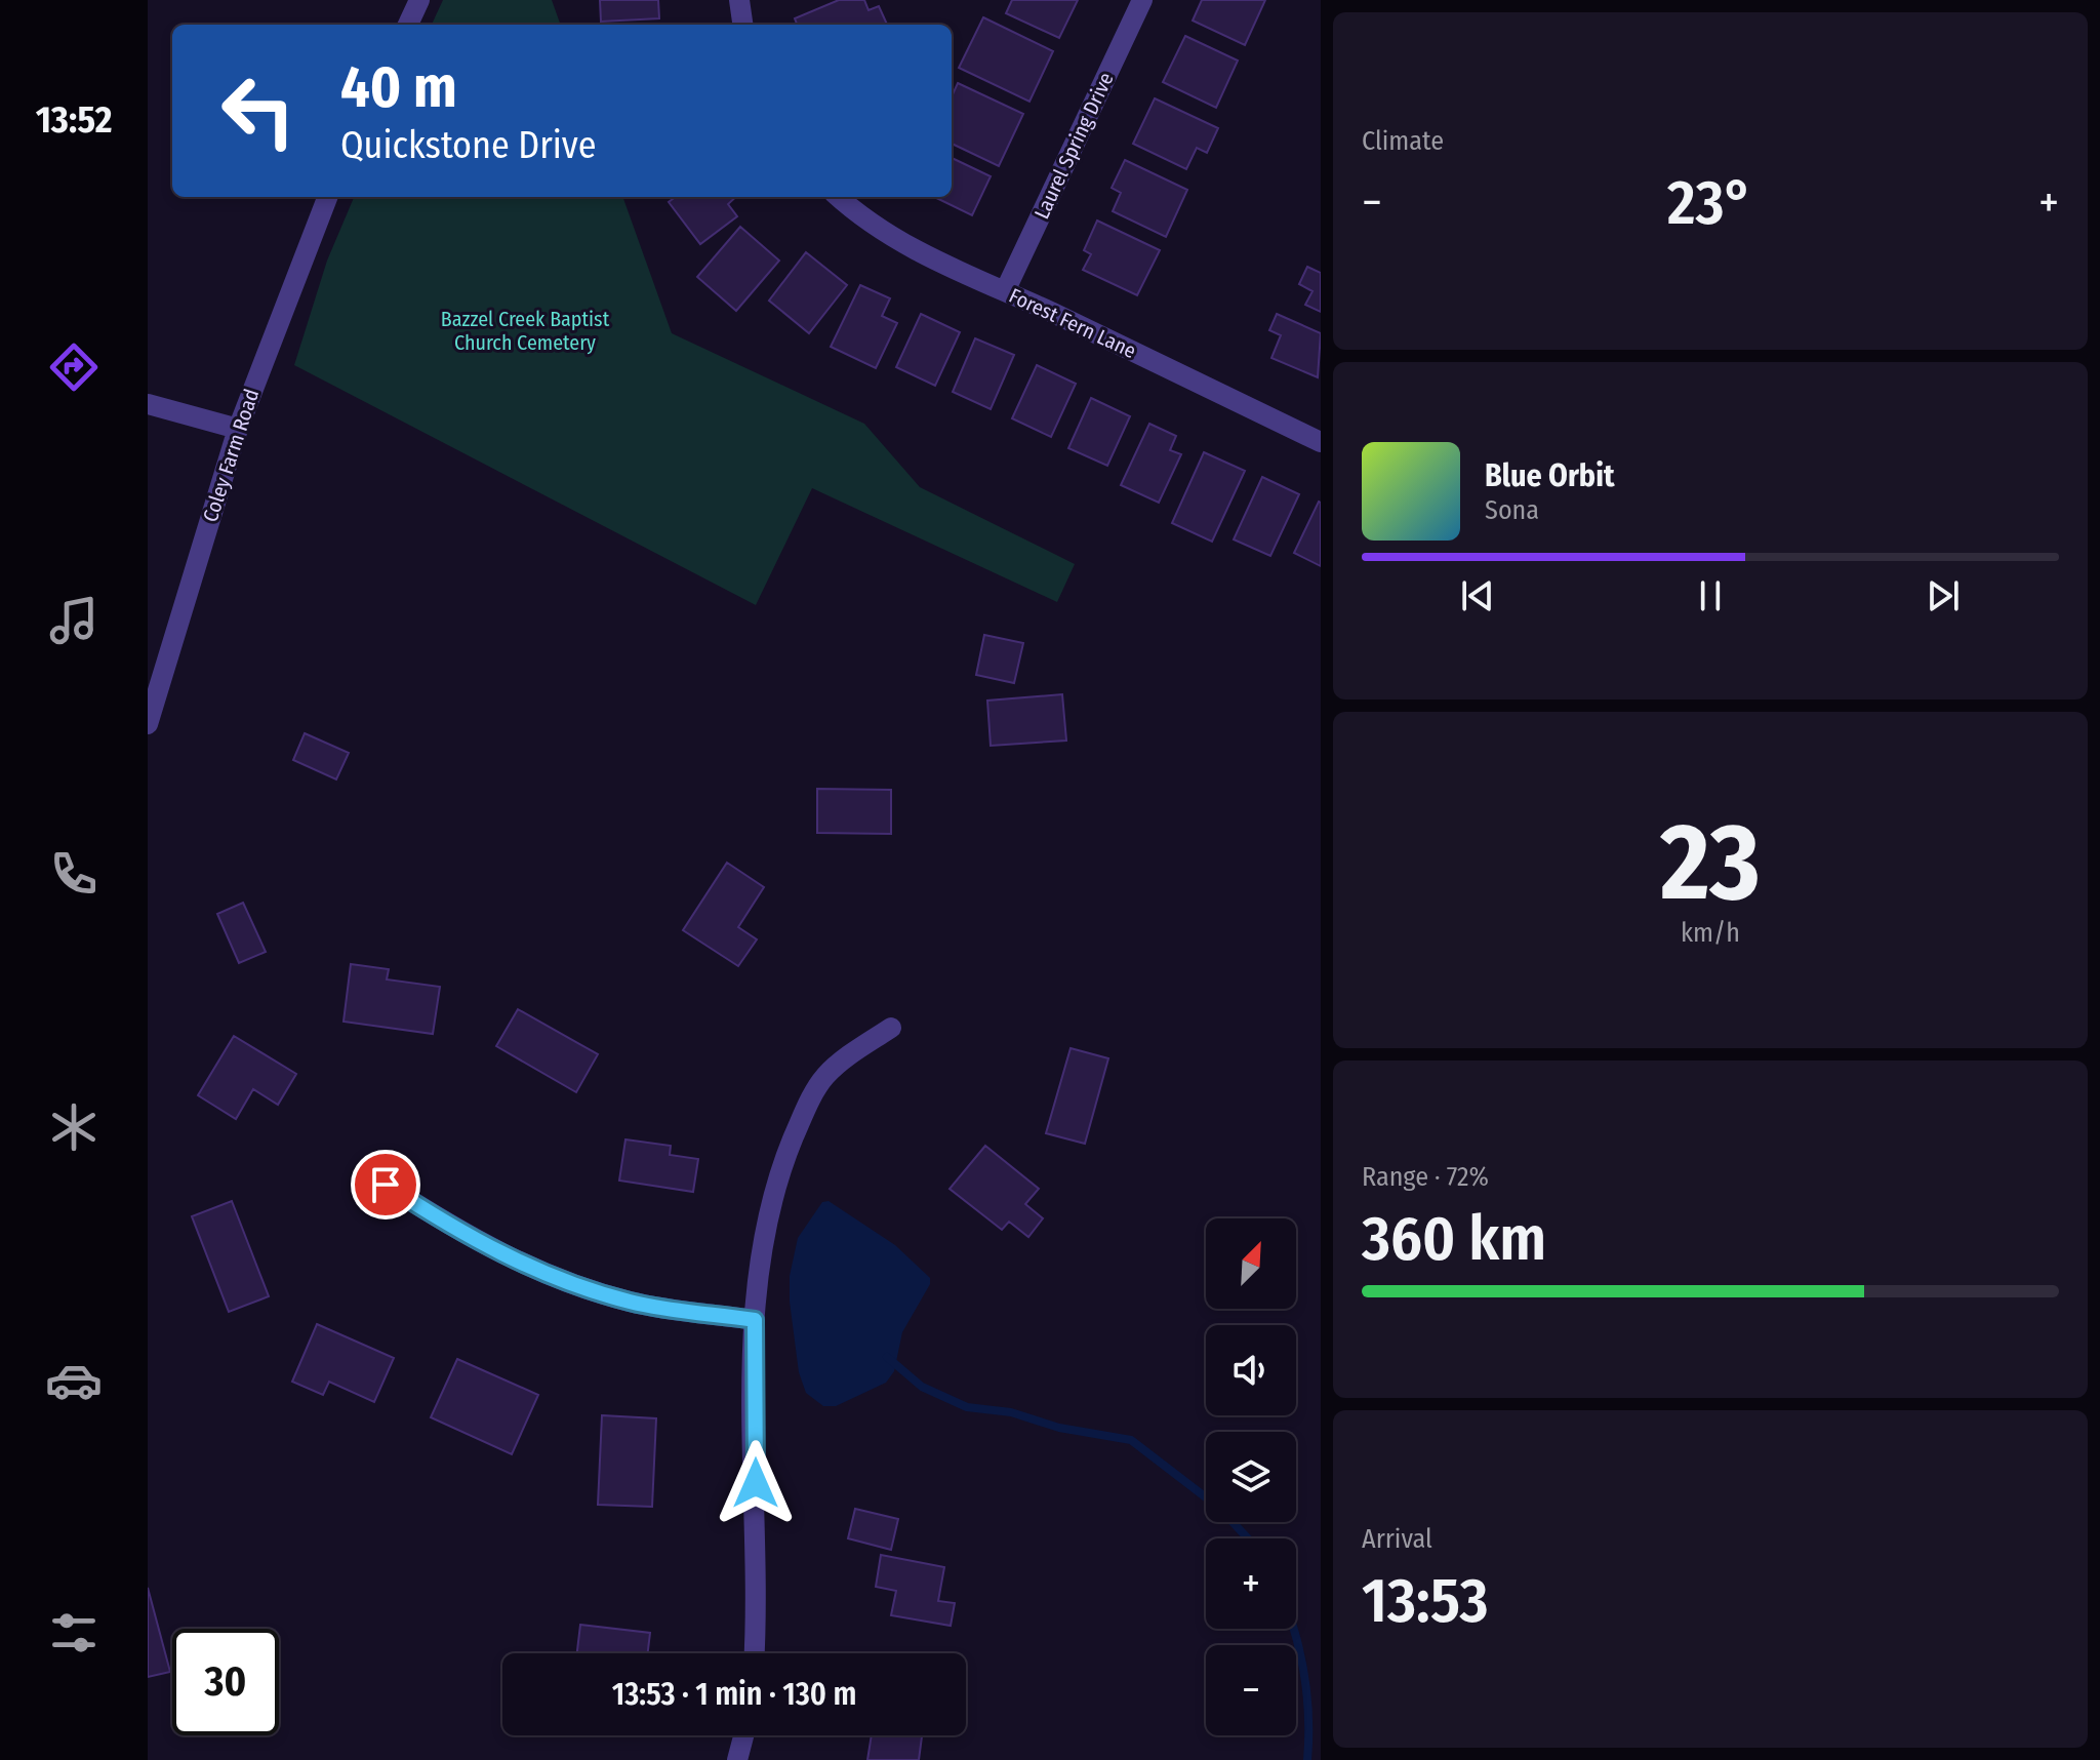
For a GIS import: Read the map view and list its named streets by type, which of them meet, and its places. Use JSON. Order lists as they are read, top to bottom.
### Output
{
  "streets": {
    "street": ["Laurel Spring Drive", "Forest Fern Lane", "Coley Farm Road"]
  },
  "crossings": [
    ["Laurel Spring Drive", "Forest Fern Lane"]
  ],
  "parks": ["Bazzel Creek Baptist Church Cemetery"],
  "north": "top right",
  "page": {
    "tabs": "13:52",
    "tile": [
      "Climate",
      ["23", "km/h"],
      ["Range · 72%", "360 km"],
      ["Arrival", "13:53"]
    ],
    "turn": ["40 m", "Quickstone Drive"],
    "heat": ["−", "23°", "+"],
    "song": ["Blue Orbit", "Sona"],
    "map_buttons": ["+", "−"],
    "limit": "30",
    "trip": "13:53 · 1 min · 130 m"
  }
}
